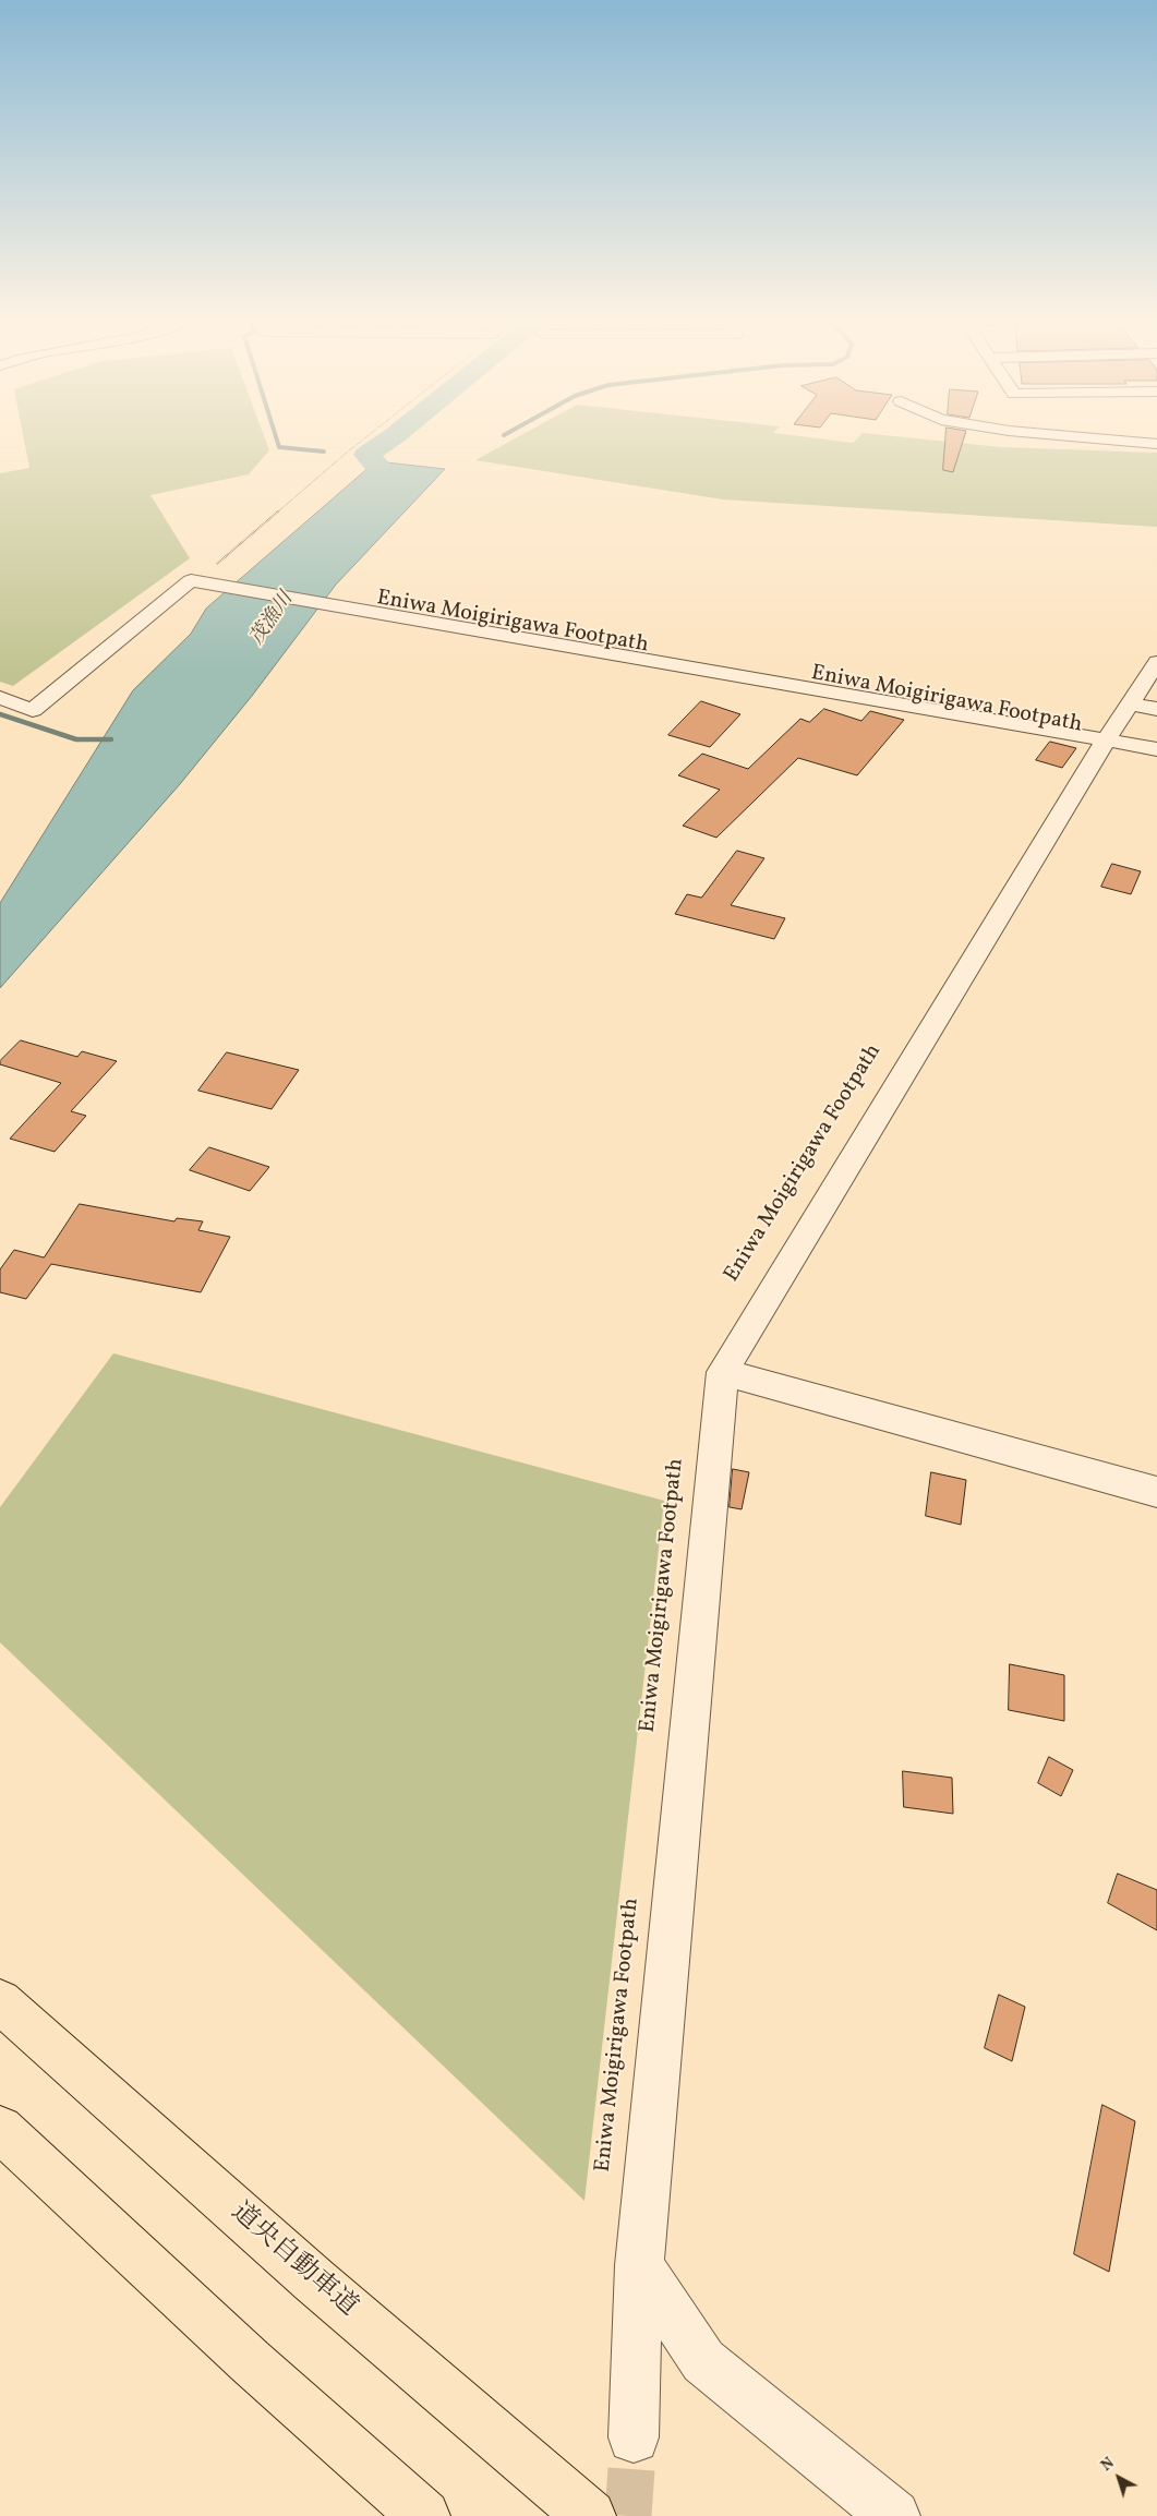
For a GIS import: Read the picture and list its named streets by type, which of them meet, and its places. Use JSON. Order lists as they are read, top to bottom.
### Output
{
  "streets": {
    "highway": ["道央自動車道"]
  },
  "water": ["茂漁川"],
  "north": "top left"
}
